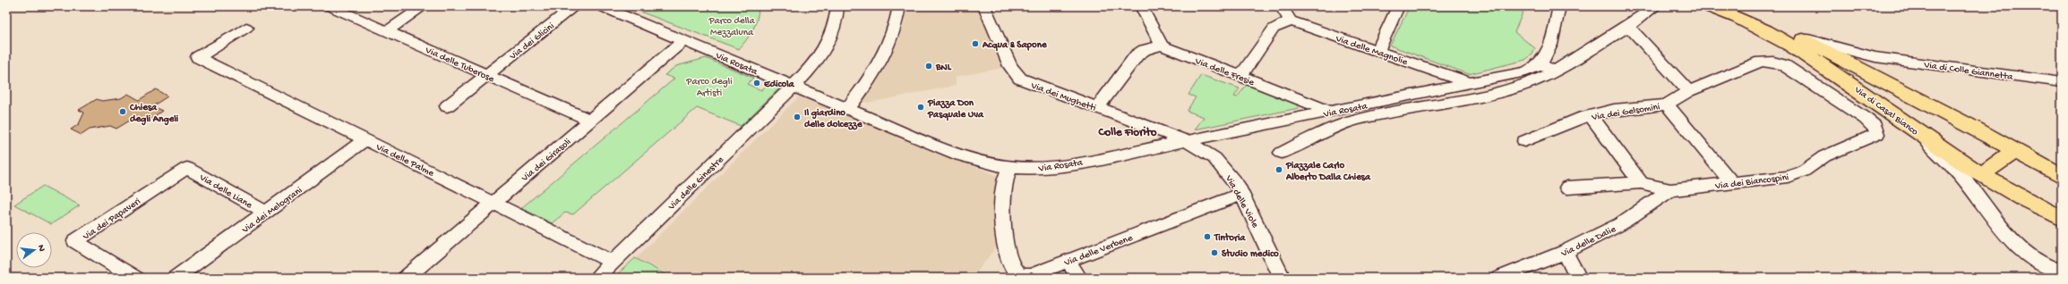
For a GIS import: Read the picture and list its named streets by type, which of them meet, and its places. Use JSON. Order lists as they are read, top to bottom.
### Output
{
  "streets": {
    "main road": ["Via di Casal Bianco"],
    "street": [
      "Via dei Glicini",
      "Via delle Magnolie",
      "Via Rosata",
      "Via delle Tuberose",
      "Via di Colle Giannetta",
      "Via delle Fresie",
      "Via dei Mughetti",
      "Via dei Gelsomini",
      "Via delle Palme",
      "Via dei Girasoli",
      "Via dei Biancospini",
      "Via delle Ginestre",
      "Via delle Liane",
      "Via delle Viole",
      "Via dei Melograni",
      "Via dei Papaveri",
      "Via delle Dalie",
      "Via delle Verbene"
    ]
  },
  "crossings": [
    ["Via dei Glicini", "Via delle Tuberose"],
    ["Via delle Magnolie", "Via Rosata"],
    ["Via Rosata", "Via delle Fresie"],
    ["Via Rosata", "Via dei Mughetti"],
    ["Via Rosata", "Via dei Girasoli"],
    ["Via Rosata", "Via delle Ginestre"],
    ["Via Rosata", "Via delle Viole"],
    ["Via Rosata", "Via delle Verbene"],
    ["Via delle Tuberose", "Via dei Girasoli"],
    ["Via di Colle Giannetta", "Via di Casal Bianco"],
    ["Via dei Mughetti", "Via delle Viole"],
    ["Via delle Palme", "Via dei Girasoli"],
    ["Via delle Palme", "Via delle Ginestre"],
    ["Via delle Palme", "Via dei Melograni"],
    ["Via dei Biancospini", "Via delle Dalie"],
    ["Via delle Liane", "Via dei Melograni"],
    ["Via delle Liane", "Via dei Papaveri"],
    ["Via delle Viole", "Via delle Verbene"]
  ],
  "districts": ["Colle Fiorito"],
  "parks": ["Parco della Mezzaluna", "Parco degli Artisti"],
  "places": [
    "Acqua & Sapone",
    "BNL",
    "Edicola",
    "Piazza Don Pasquale Uva",
    "Chiesa degli Angeli",
    "Il giardino delle dolcezze",
    "Piazzale Carlo Alberto Dalla Chiesa",
    "Tintoria",
    "Studio medico"
  ],
  "north": "right"
}
